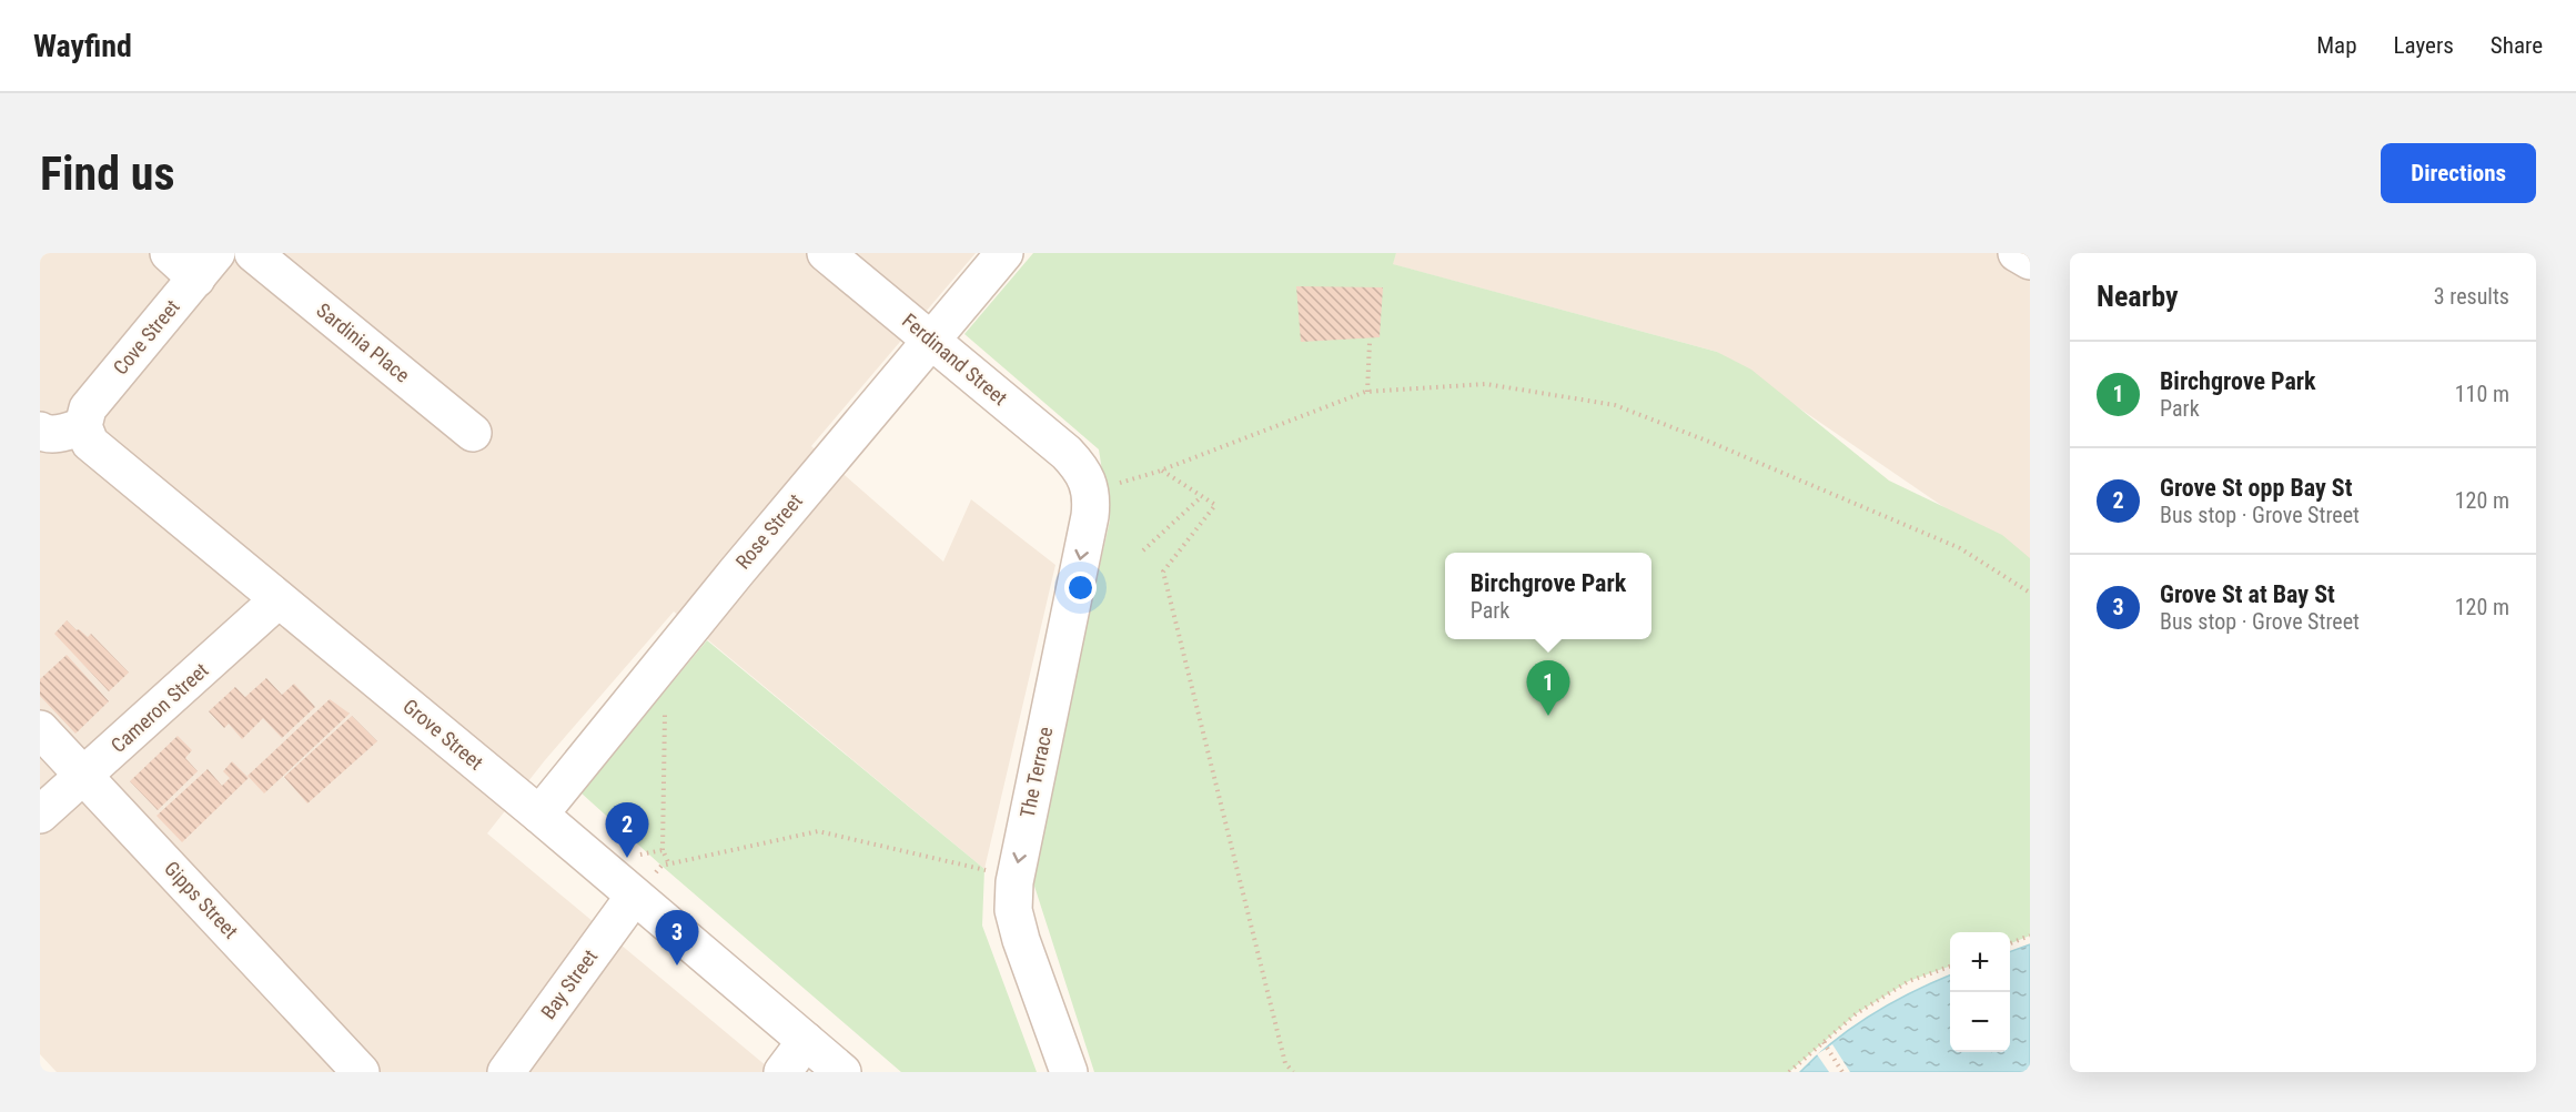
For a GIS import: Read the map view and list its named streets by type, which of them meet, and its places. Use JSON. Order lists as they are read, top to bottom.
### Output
{
  "streets": {
    "street": [
      "Cove Street",
      "Sardinia Place",
      "Ferdinand Street",
      "Rose Street",
      "Cameron Street",
      "Grove Street",
      "The Terrace",
      "Gipps Street",
      "Bay Street"
    ]
  },
  "crossings": [
    ["Cove Street", "Grove Street"],
    ["Ferdinand Street", "Rose Street"],
    ["Ferdinand Street", "The Terrace"],
    ["Rose Street", "Grove Street"],
    ["Cameron Street", "Grove Street"],
    ["Cameron Street", "Gipps Street"],
    ["Grove Street", "Bay Street"]
  ],
  "one_way": ["The Terrace"],
  "page": {
    "header": "Wayfind",
    "nav": ["Map", "Layers", "Share"],
    "buttons": "Directions",
    "title": "Find us",
    "heading": ["Nearby", "3 results"],
    "list": [
      {
        "mark": "1",
        "name": "Birchgrove Park",
        "note": "Park",
        "value": "110 m"
      },
      {
        "mark": "2",
        "name": "Grove St opp Bay St",
        "note": "Bus stop · Grove Street",
        "value": "120 m"
      },
      {
        "mark": "3",
        "name": "Grove St at Bay St",
        "note": "Bus stop · Grove Street",
        "value": "120 m"
      }
    ],
    "popup": ["Birchgrove Park", "Park"],
    "pins": ["1", "2", "3"],
    "map_buttons": ["+", "−"]
  }
}
